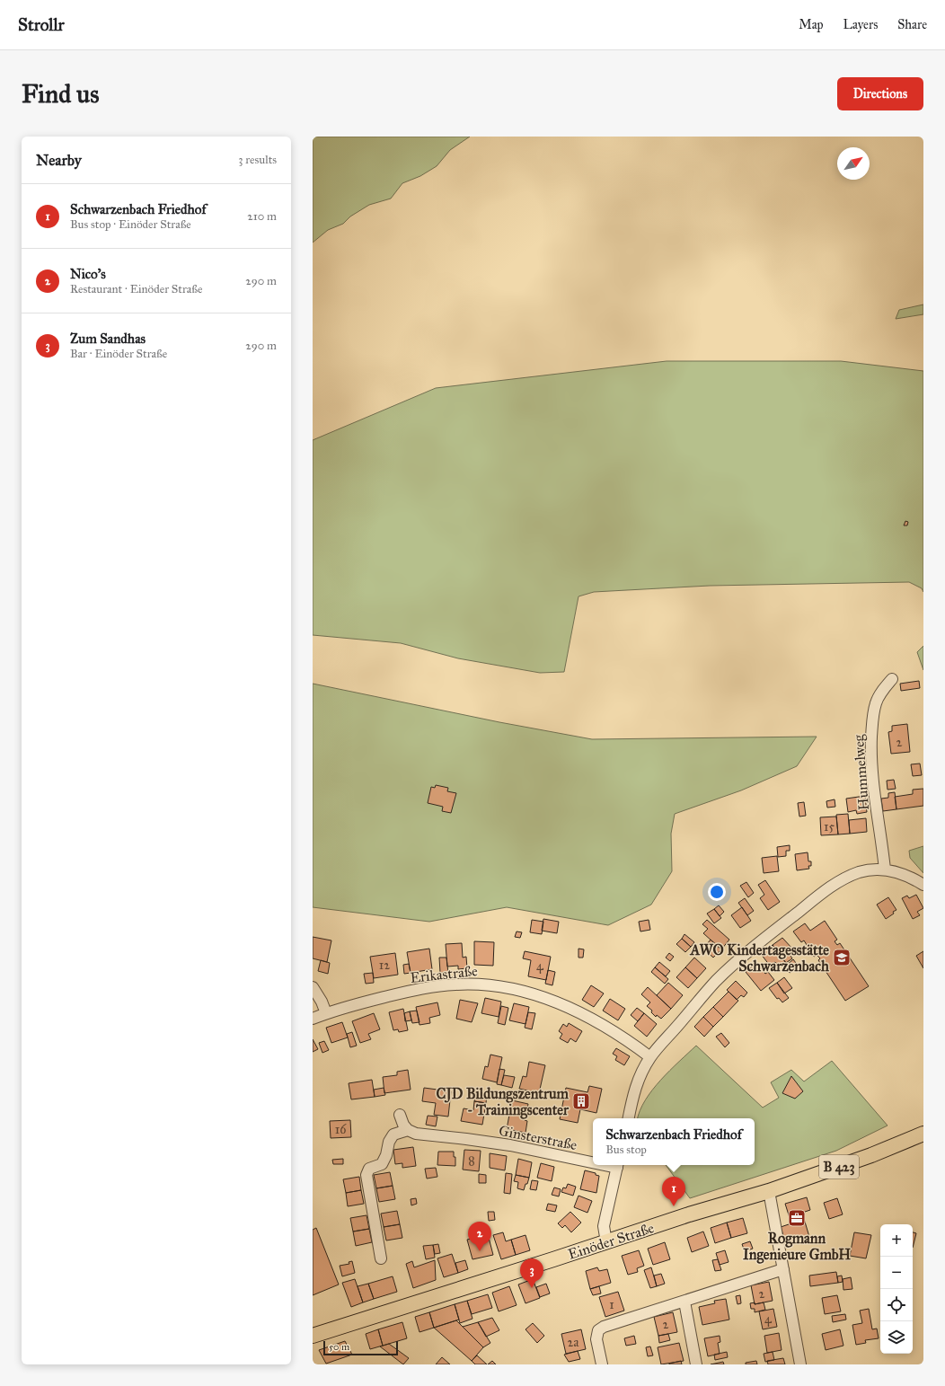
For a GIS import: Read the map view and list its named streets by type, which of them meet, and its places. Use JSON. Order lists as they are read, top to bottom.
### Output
{
  "streets": {
    "main road": ["B 423", "Einöder Straße"],
    "street": ["Hummelweg", "Erikastraße", "Ginsterstraße"]
  },
  "places": {
    "school or university": ["AWO Kindertagesstätte Schwarzenbach"],
    "building": ["CJD Bildungszentrum - Trainingscenter"],
    "office": ["Rogmann Ingenieure GmbH"]
  },
  "house_numbers": [
    "2",
    "15",
    "12",
    "4",
    "16",
    "8",
    "2",
    "1",
    "4",
    "2",
    "2a"
  ],
  "scale_bar": "50 m",
  "north": "top right",
  "page": {
    "header": "Strollr",
    "nav": ["Map", "Layers", "Share"],
    "buttons": "Directions",
    "title": "Find us",
    "heading": ["Nearby", "3 results"],
    "list": [
      {
        "mark": "1",
        "name": "Schwarzenbach Friedhof",
        "note": "Bus stop · Einöder Straße",
        "value": "210 m"
      },
      {
        "mark": "2",
        "name": "Nico's",
        "note": "Restaurant · Einöder Straße",
        "value": "290 m"
      },
      {
        "mark": "3",
        "name": "Zum Sandhas",
        "note": "Bar · Einöder Straße",
        "value": "290 m"
      }
    ],
    "popup": ["Schwarzenbach Friedhof", "Bus stop"],
    "pins": ["1", "2", "3"],
    "map_buttons": ["+", "−"],
    "scale": "50 m"
  }
}
